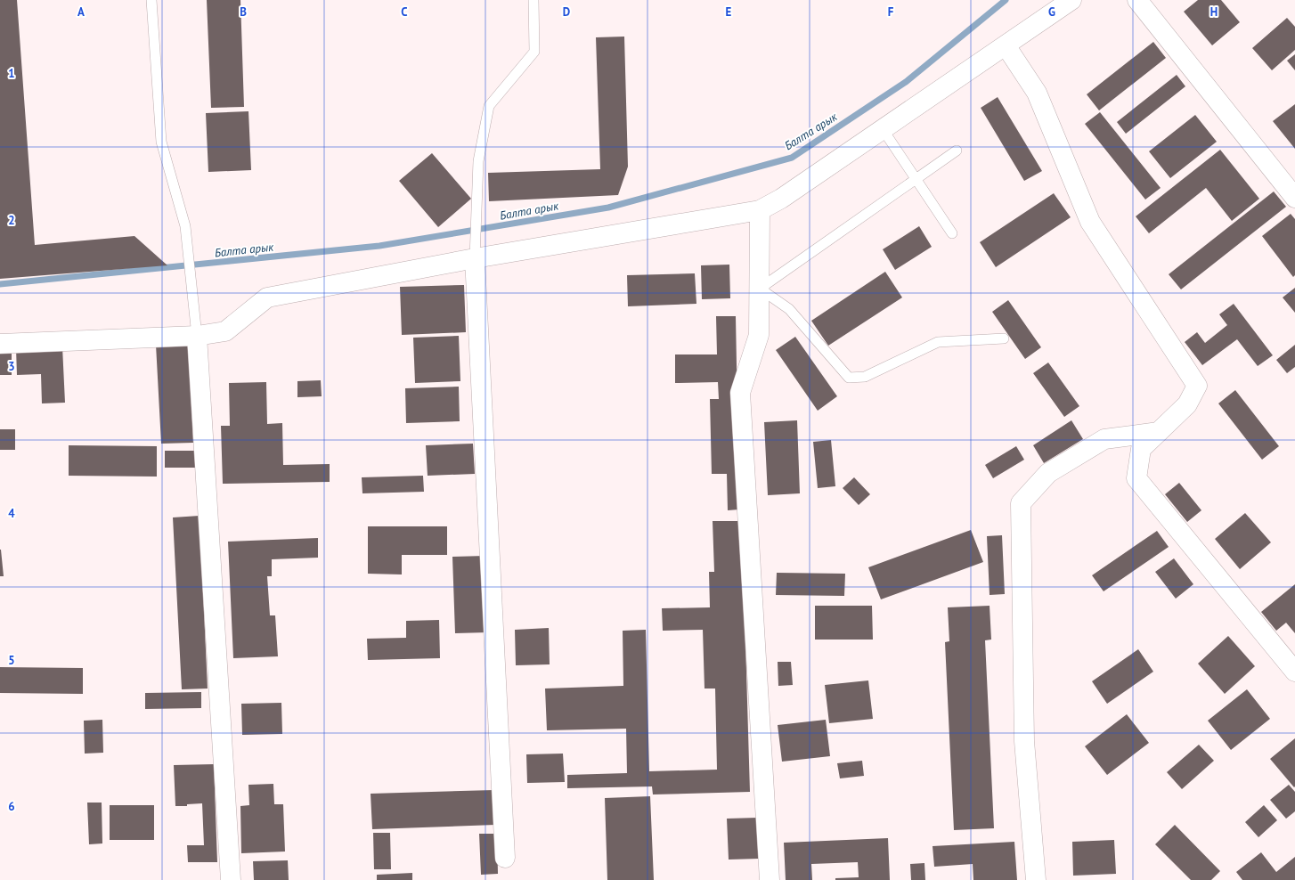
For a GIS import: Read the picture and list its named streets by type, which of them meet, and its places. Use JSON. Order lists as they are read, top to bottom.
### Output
{
  "water": ["Балта арык"],
  "grid": {
    "columns": [
      "A",
      "B",
      "C",
      "D",
      "E",
      "F",
      "G",
      "H"
    ],
    "rows": [
      "1",
      "2",
      "3",
      "4",
      "5",
      "6"
    ]
  }
}
